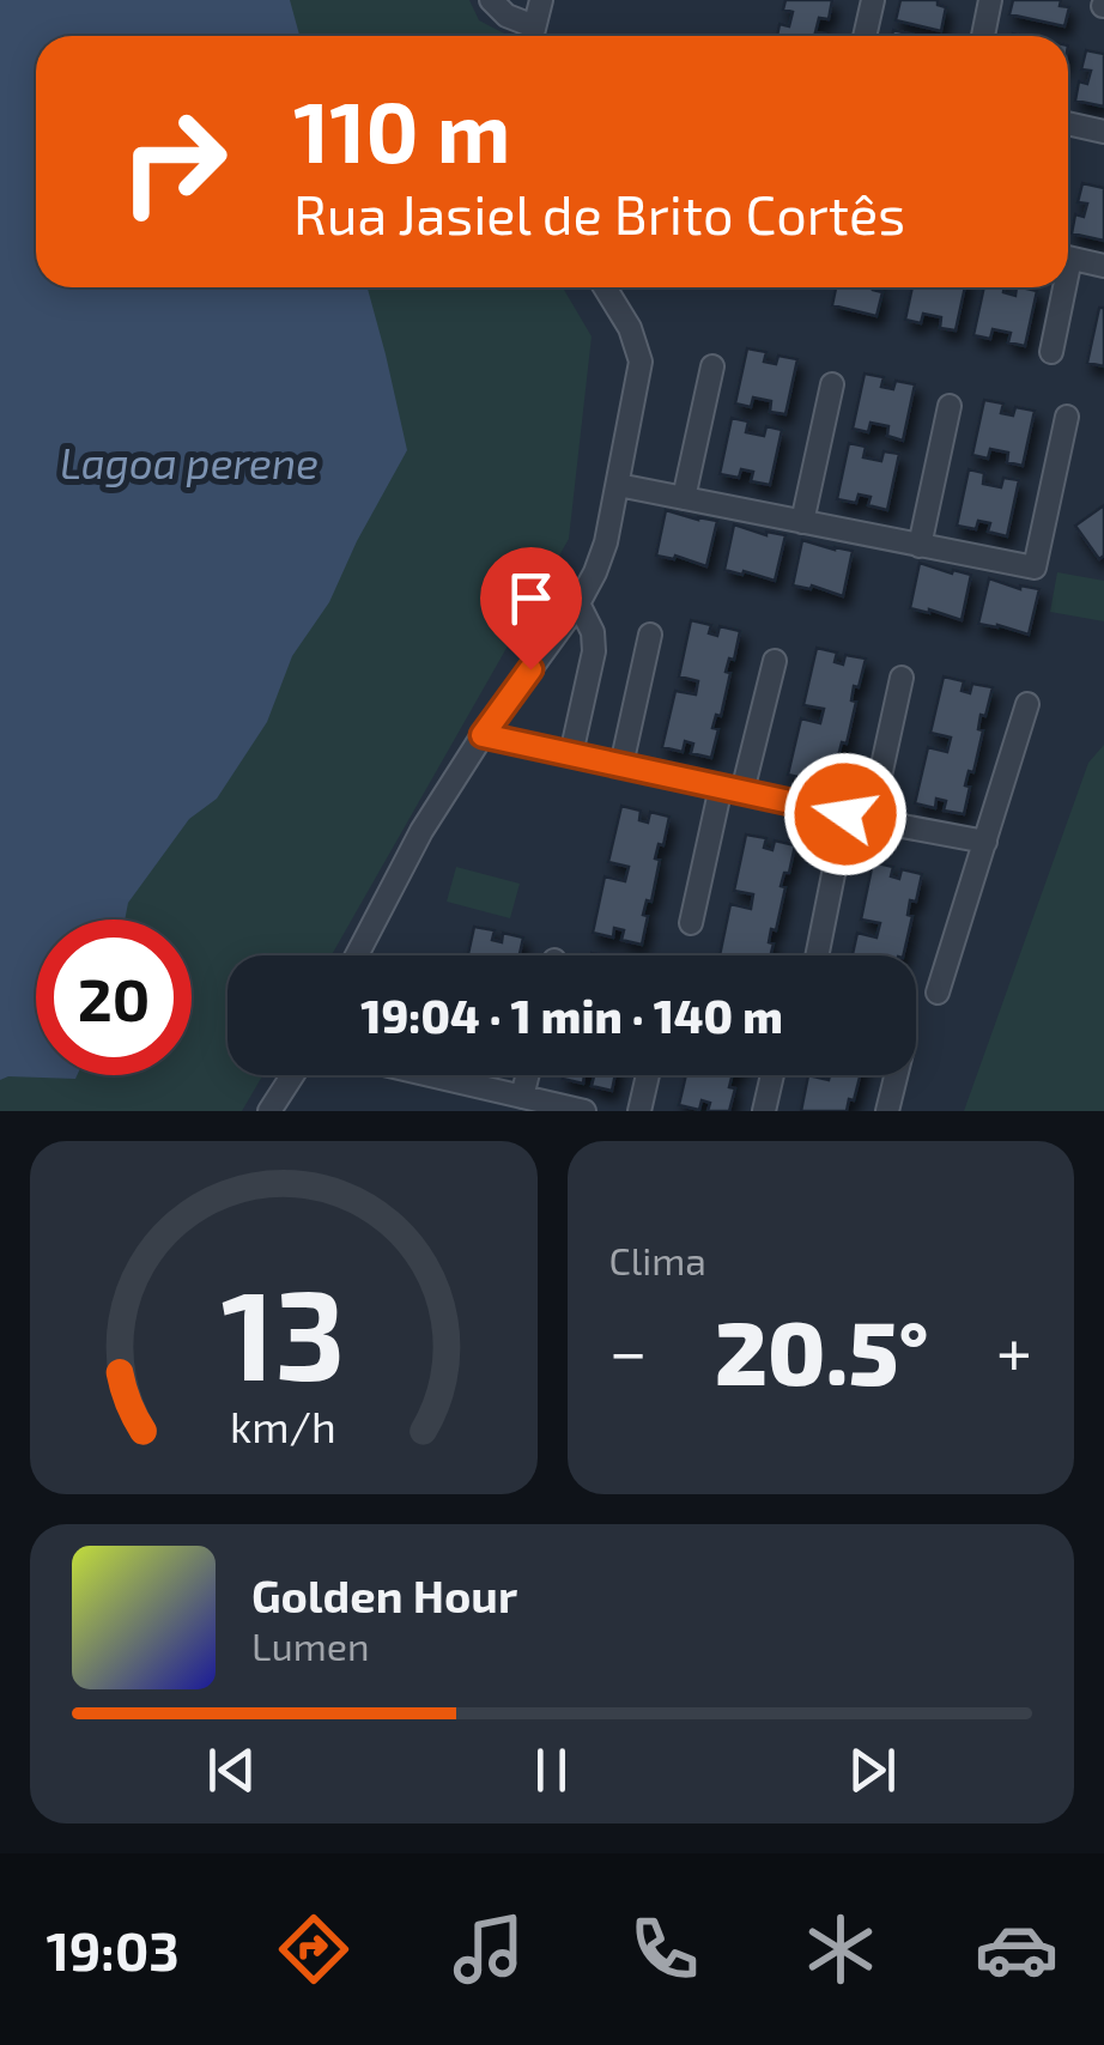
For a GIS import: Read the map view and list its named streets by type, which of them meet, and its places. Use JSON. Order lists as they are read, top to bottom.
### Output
{
  "water": ["Lagoa perene"],
  "page": {
    "turn": ["110 m", "Rua Jasiel de Brito Cortês"],
    "limit": "20",
    "trip": "19:04 · 1 min · 140 m",
    "tile": "Clima",
    "heat": ["−", "20.5°", "+"],
    "song": ["Golden Hour", "Lumen"],
    "tabs": "19:03",
    "gauge": ["13", "km/h"]
  }
}
